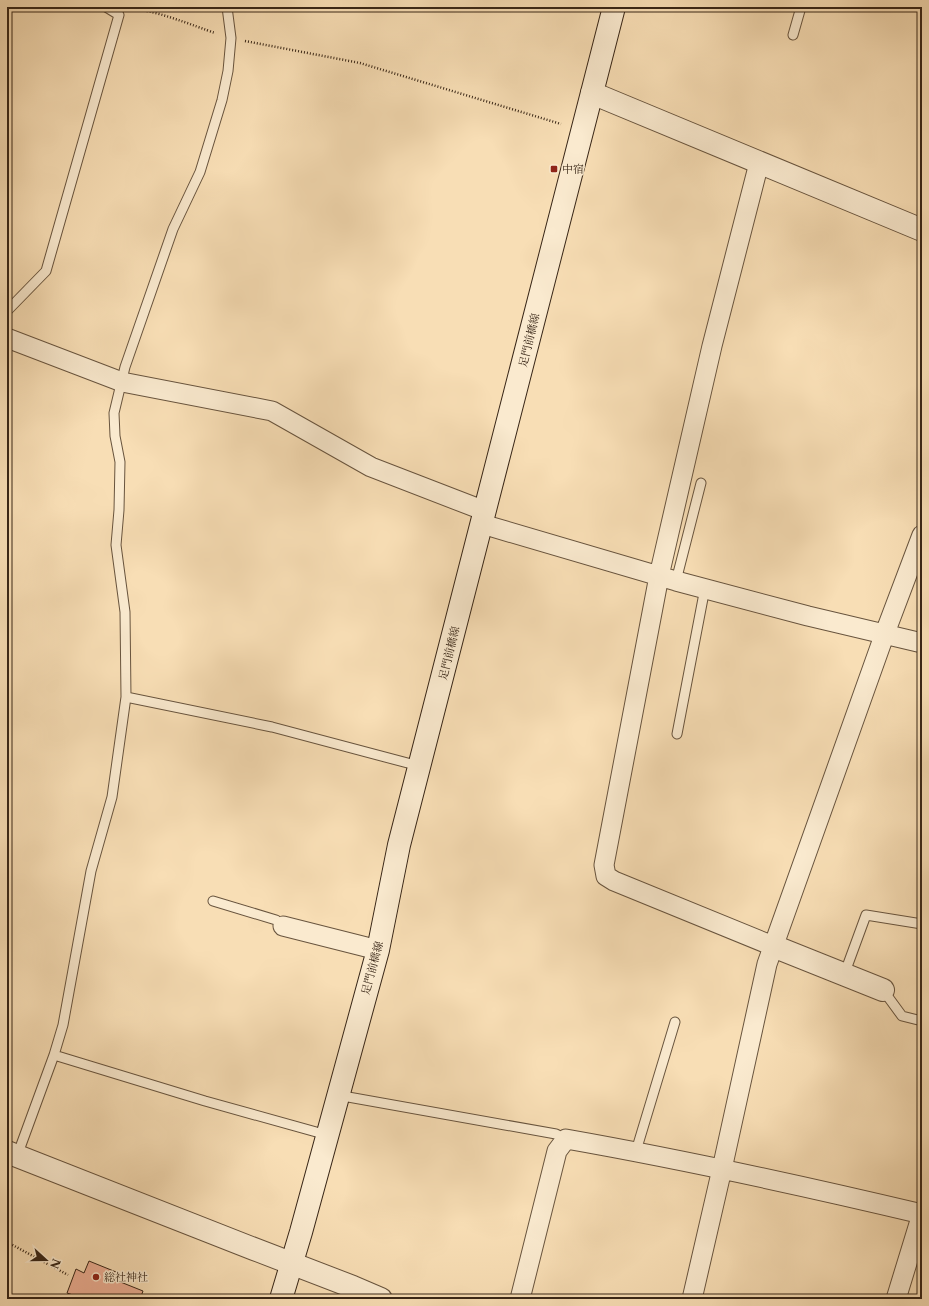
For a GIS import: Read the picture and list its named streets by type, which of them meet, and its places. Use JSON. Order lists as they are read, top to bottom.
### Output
{
  "streets": {
    "main road": ["足門前橋線"]
  },
  "places": {
    "transit": ["中宿"],
    "other": ["総社神社"]
  },
  "north": "right"
}
